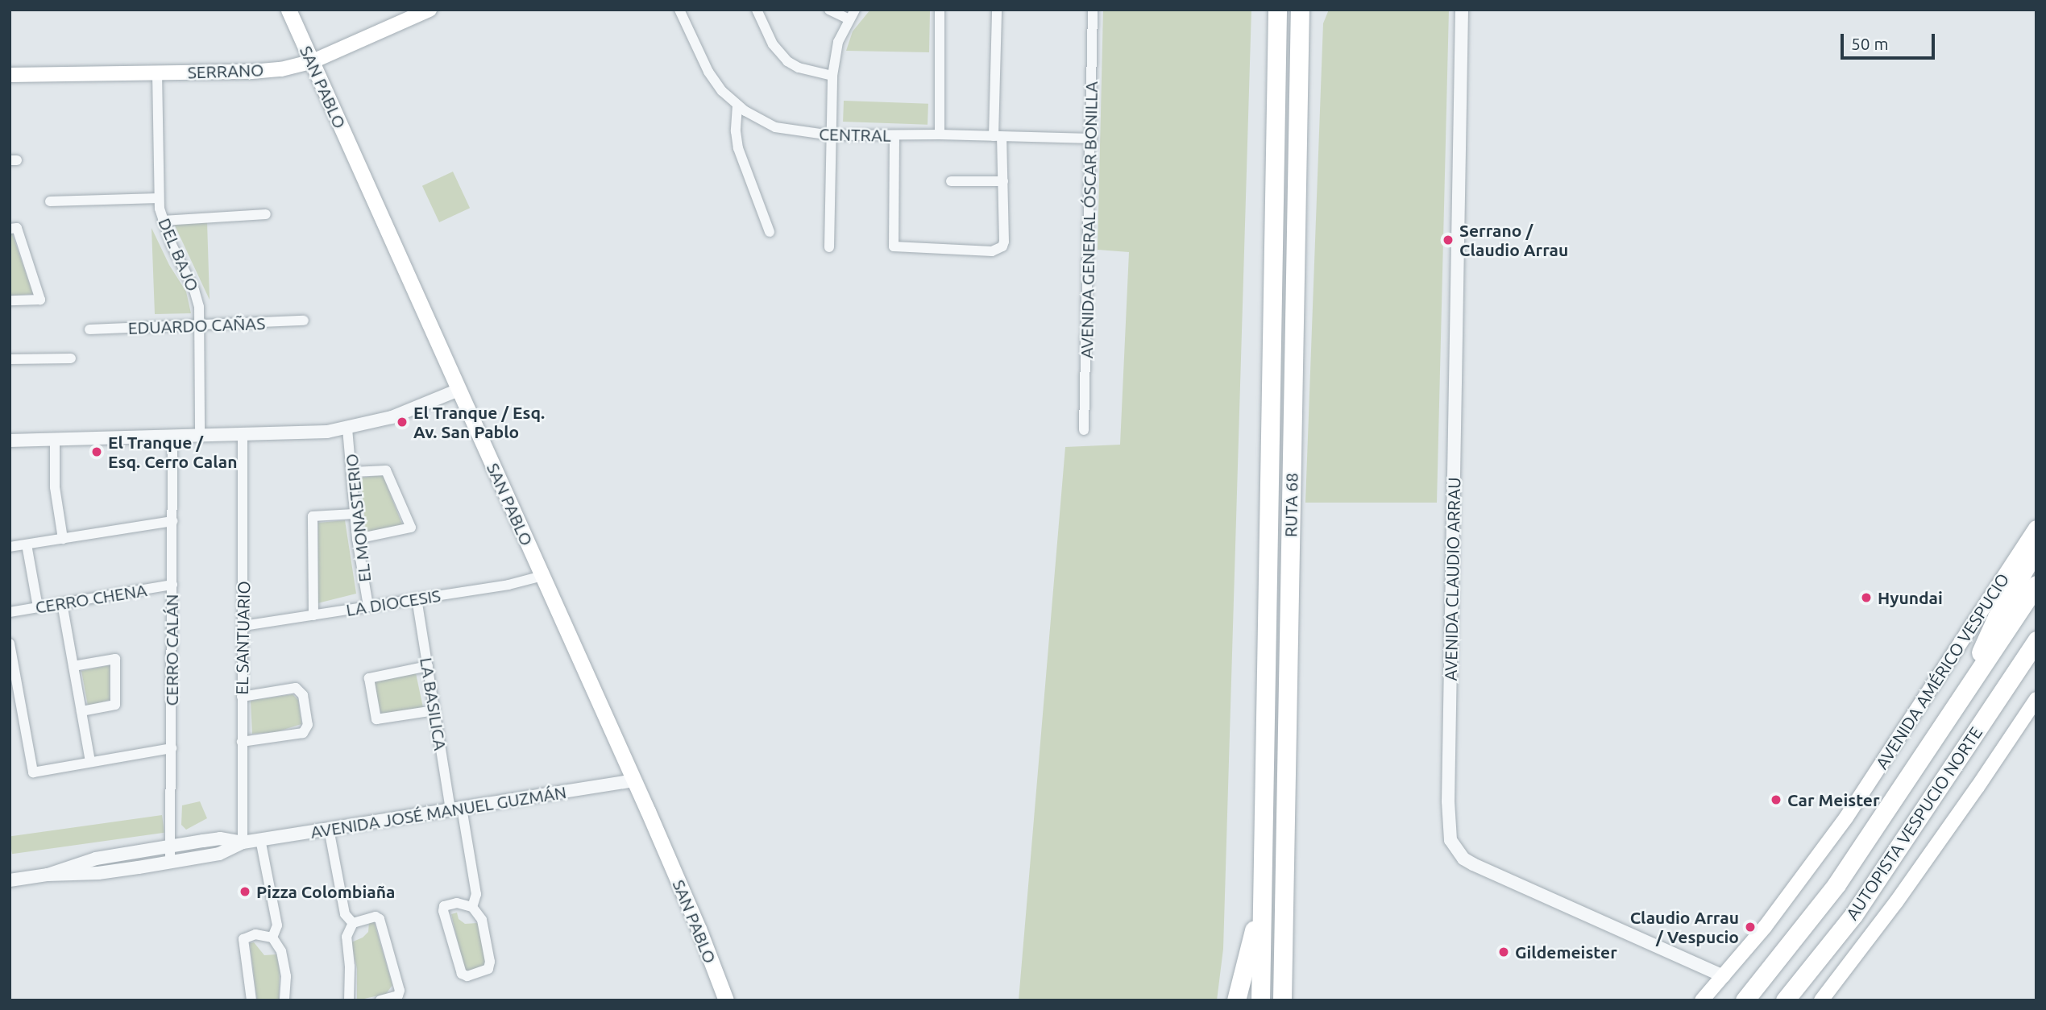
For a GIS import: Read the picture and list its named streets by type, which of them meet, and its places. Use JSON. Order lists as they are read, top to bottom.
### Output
{
  "streets": {
    "highway": ["RUTA 68", "AUTOPISTA VESPUCIO NORTE"],
    "main road": ["SERRANO", "SAN PABLO", "AVENIDA AMÉRICO VESPUCIO"],
    "street": [
      "CENTRAL",
      "AVENIDA GENERAL ÓSCAR BONILLA",
      "DEL BAJO",
      "EDUARDO CAÑAS",
      "EL MONASTERIO",
      "AVENIDA CLAUDIO ARRAU",
      "CERRO CHENA",
      "LA DIOCESIS",
      "EL SANTUARIO",
      "CERRO CALÁN",
      "LA BASILICA",
      "AVENIDA JOSÉ MANUEL GUZMÁN"
    ]
  },
  "crossings": [
    ["SERRANO", "SAN PABLO"],
    ["SERRANO", "DEL BAJO"],
    ["SAN PABLO", "LA DIOCESIS"],
    ["SAN PABLO", "AVENIDA JOSÉ MANUEL GUZMÁN"],
    ["CENTRAL", "AVENIDA GENERAL ÓSCAR BONILLA"],
    ["DEL BAJO", "EDUARDO CAÑAS"],
    ["EL MONASTERIO", "LA DIOCESIS"],
    ["AVENIDA CLAUDIO ARRAU", "AVENIDA AMÉRICO VESPUCIO"],
    ["CERRO CHENA", "CERRO CALÁN"],
    ["LA DIOCESIS", "EL SANTUARIO"],
    ["LA DIOCESIS", "LA BASILICA"],
    ["EL SANTUARIO", "AVENIDA JOSÉ MANUEL GUZMÁN"],
    ["CERRO CALÁN", "AVENIDA JOSÉ MANUEL GUZMÁN"],
    ["LA BASILICA", "AVENIDA JOSÉ MANUEL GUZMÁN"]
  ],
  "places": [
    "Serrano / Claudio Arrau",
    "El Tranque / Esq. Av. San Pablo",
    "El Tranque / Esq. Cerro Calan",
    "Hyundai",
    "Car Meister",
    "Pizza Colombiaña",
    "Claudio Arrau / Vespucio",
    "Gildemeister"
  ],
  "scale_bar": "50 m"
}
